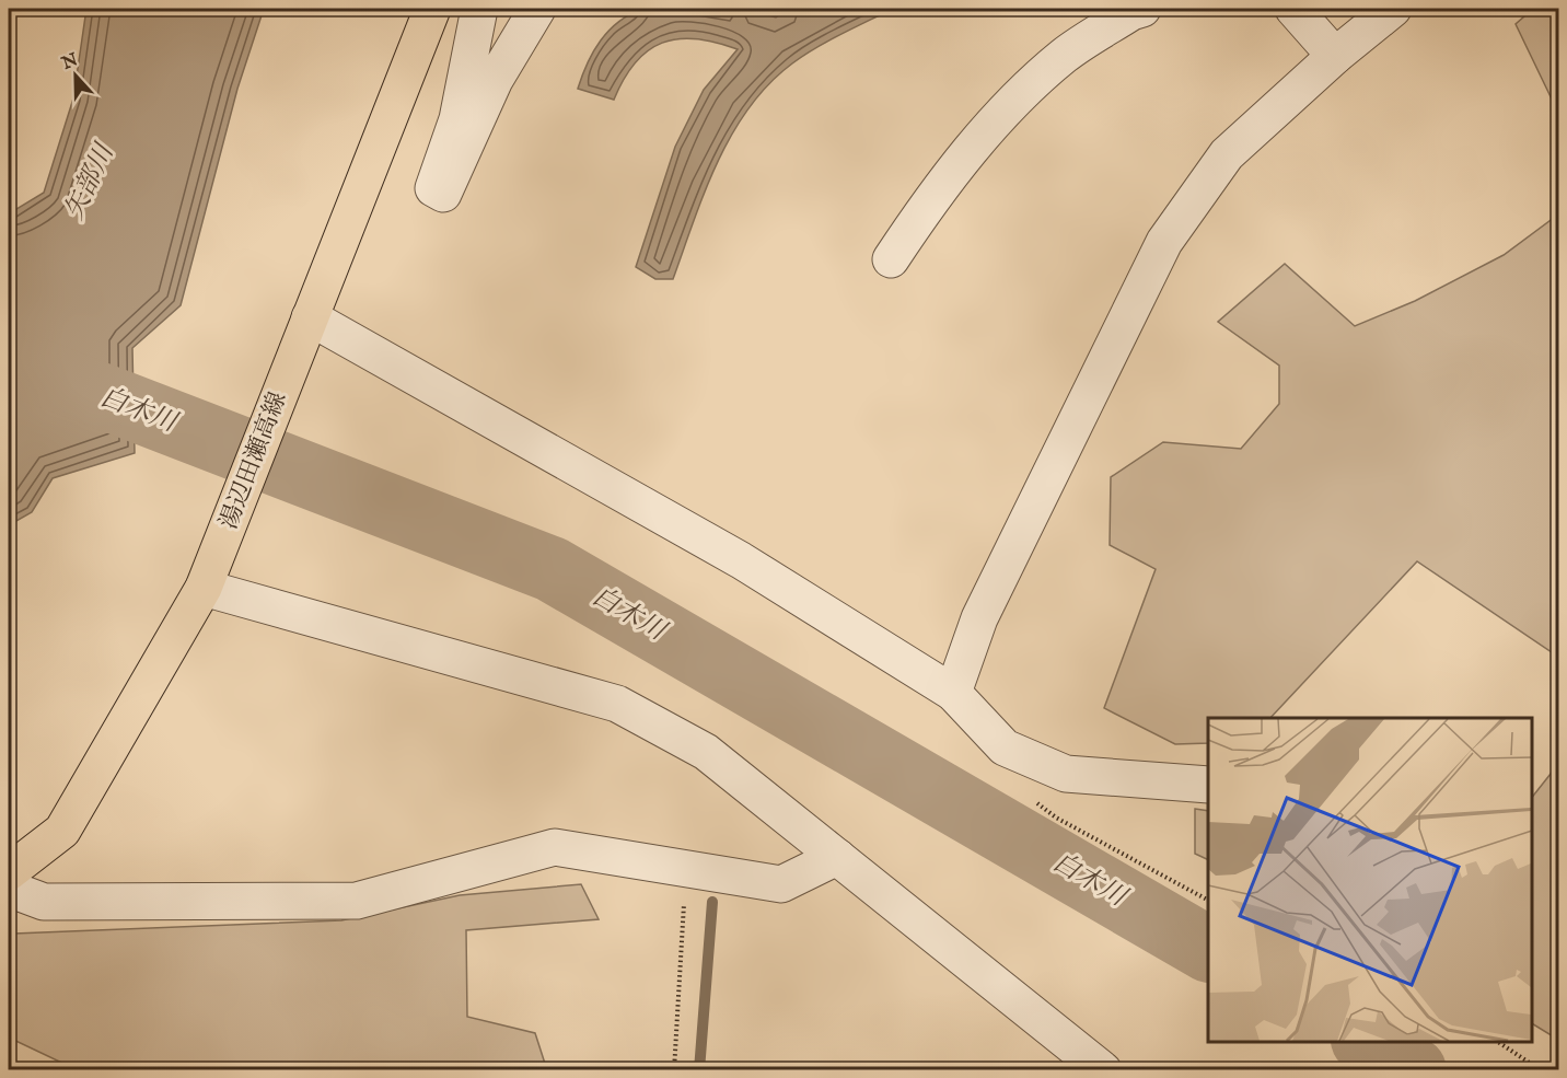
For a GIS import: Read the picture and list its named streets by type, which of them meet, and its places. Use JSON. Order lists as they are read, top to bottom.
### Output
{
  "streets": {
    "main road": ["湯辺田瀬高線"]
  },
  "water": ["矢部川", "白木川"],
  "north": "top"
}
